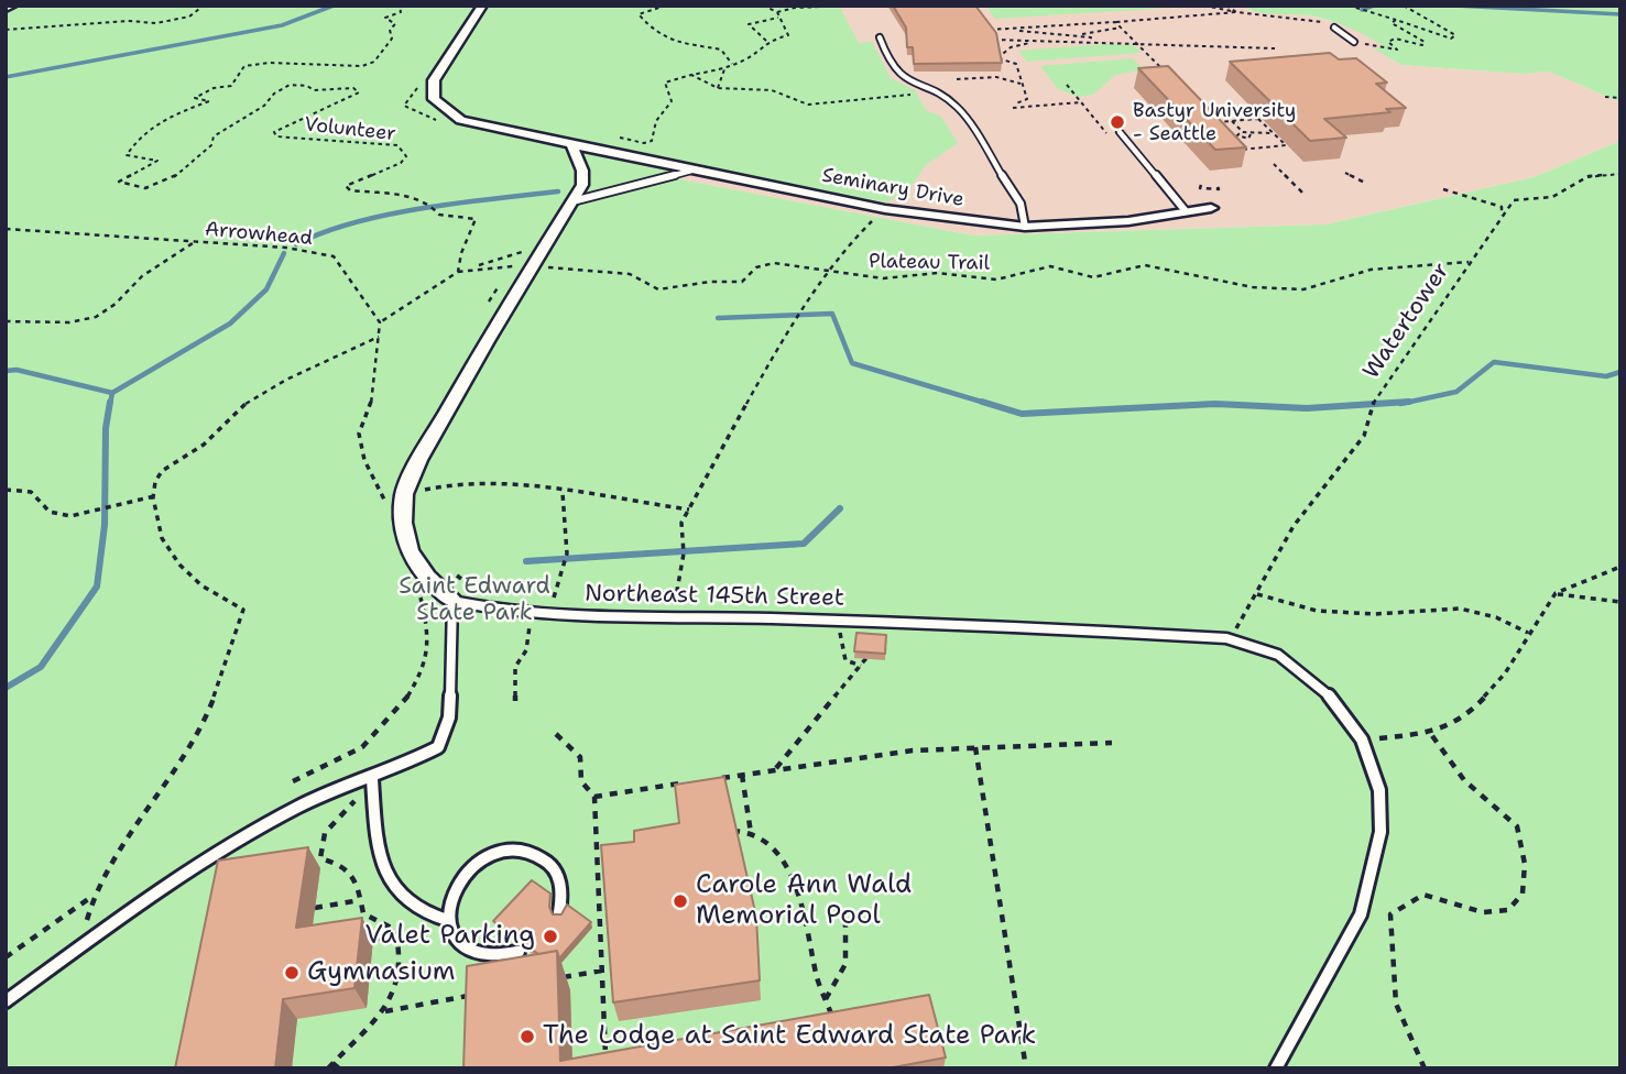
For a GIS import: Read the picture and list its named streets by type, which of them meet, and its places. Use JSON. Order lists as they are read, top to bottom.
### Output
{
  "streets": {
    "street": ["Seminary Drive"],
    "lane": ["Northeast 145th Street"],
    "path": [
      "Volunteer",
      "Arrowhead",
      "Plateau Trail",
      "Watertower"
    ]
  },
  "crossings": [
    ["Volunteer", "Plateau Trail"],
    ["Plateau Trail", "Watertower"],
    ["Watertower", "Northeast 145th Street"]
  ],
  "parks": ["Saint Edward State Park"],
  "places": [
    "Bastyr University - Seattle",
    "Carole Ann Wald Memorial Pool",
    "Valet Parking",
    "Gymnasium",
    "The Lodge at Saint Edward State Park"
  ]
}
